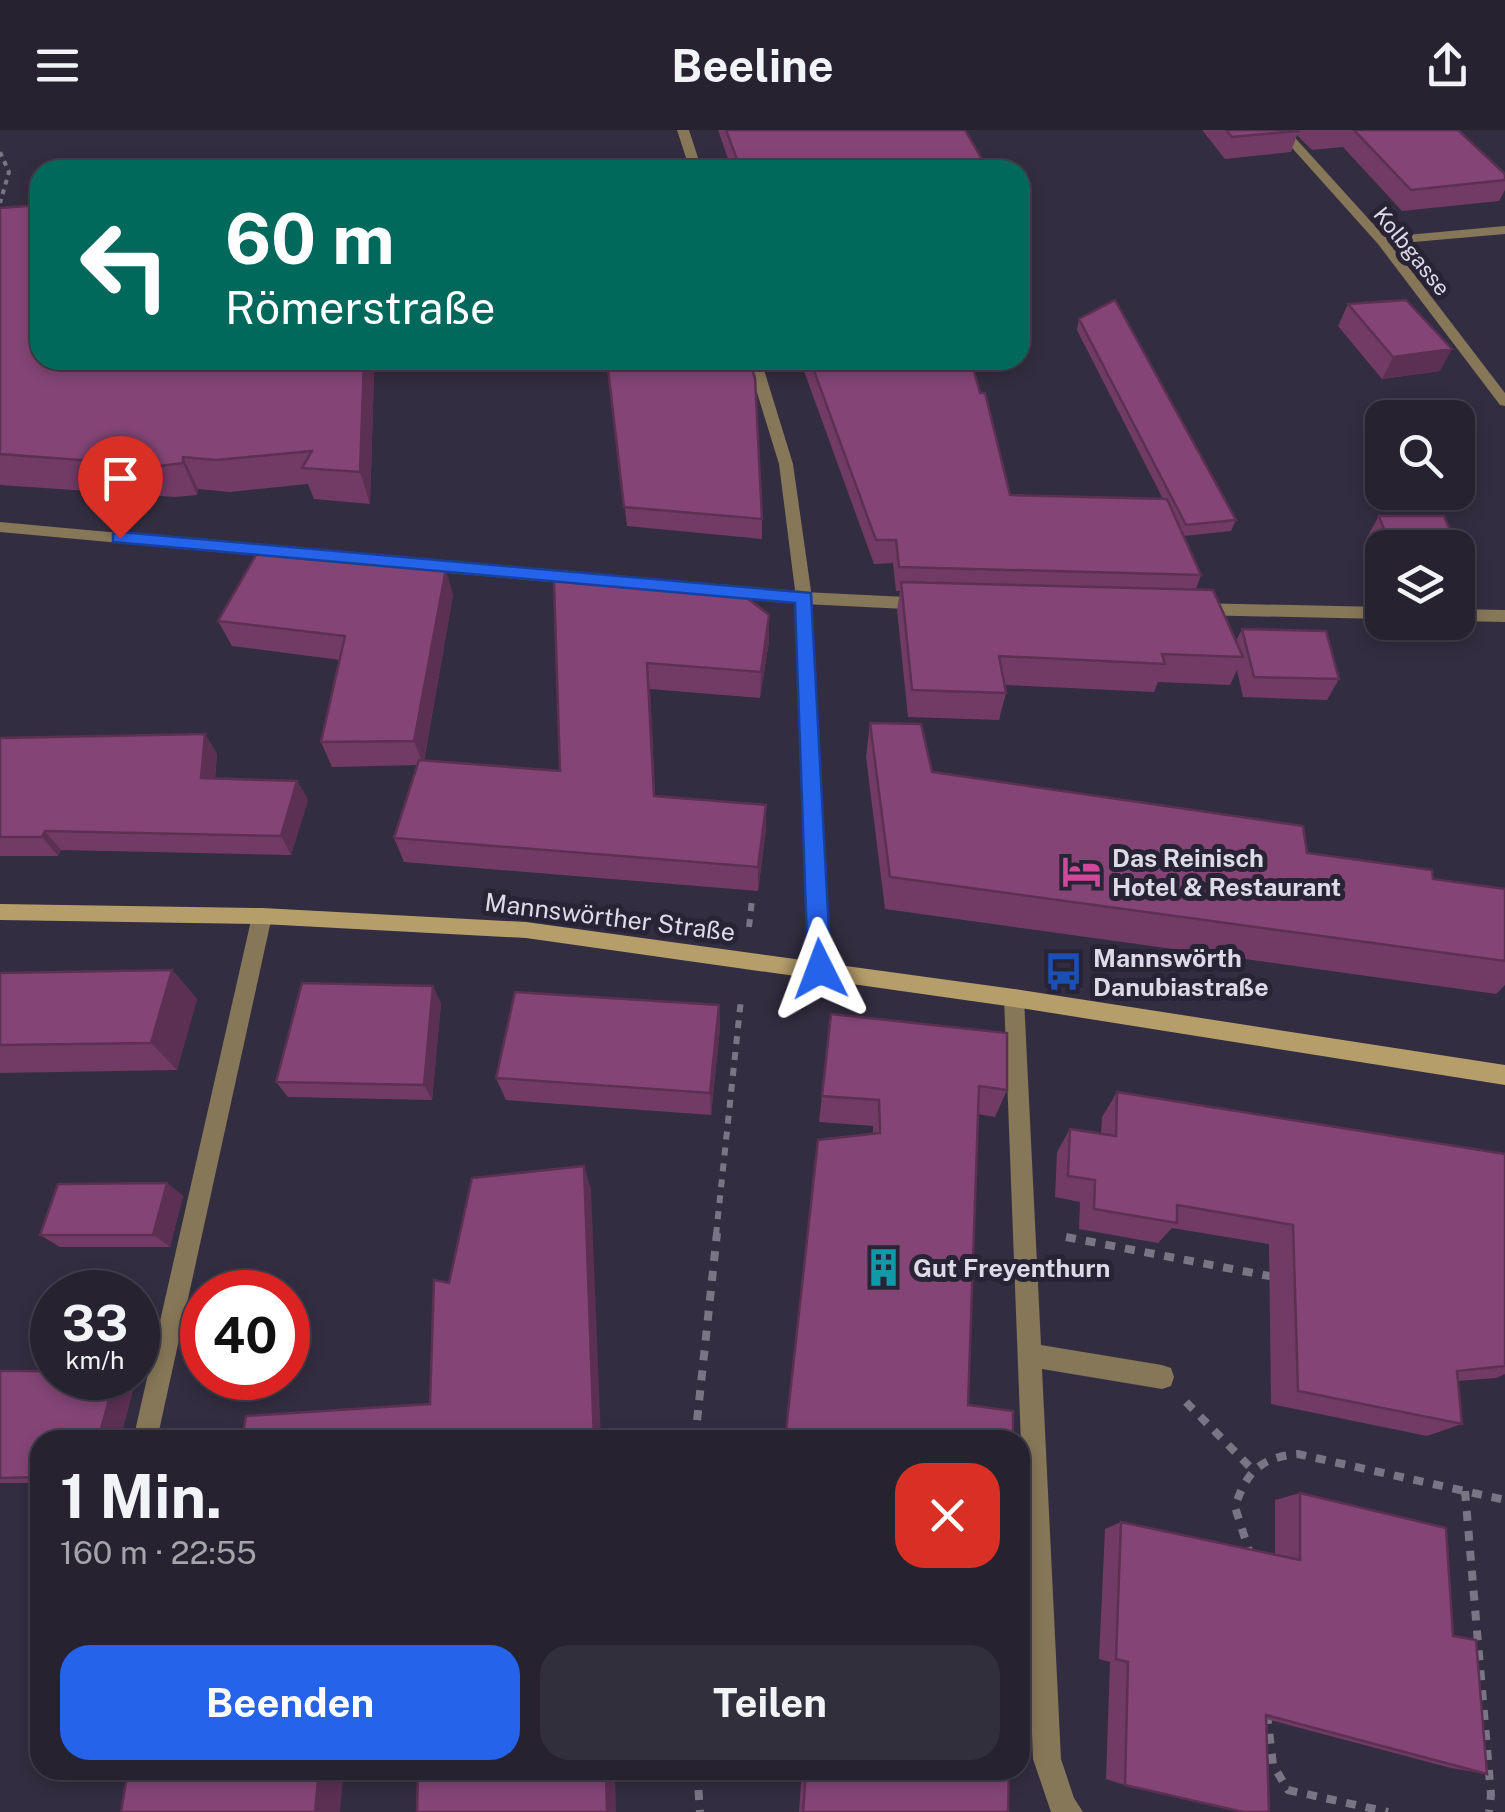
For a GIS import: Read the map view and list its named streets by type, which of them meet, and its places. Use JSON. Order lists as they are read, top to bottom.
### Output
{
  "streets": {
    "main road": ["Mannswörther Straße"],
    "street": ["Kolbgasse"]
  },
  "places": {
    "hotel": ["Das Reinisch Hotel & Restaurant"],
    "bus stop": ["Mannswörth Danubiastraße"],
    "building": ["Gut Freyenthurn"]
  },
  "page": {
    "header": "Beeline",
    "turn": ["60 m", "Römerstraße"],
    "speed": "33 km/h",
    "limit": "40",
    "heading": ["1 Min.", "160 m · 22:55"],
    "buttons": ["Beenden", "Teilen"]
  }
}
